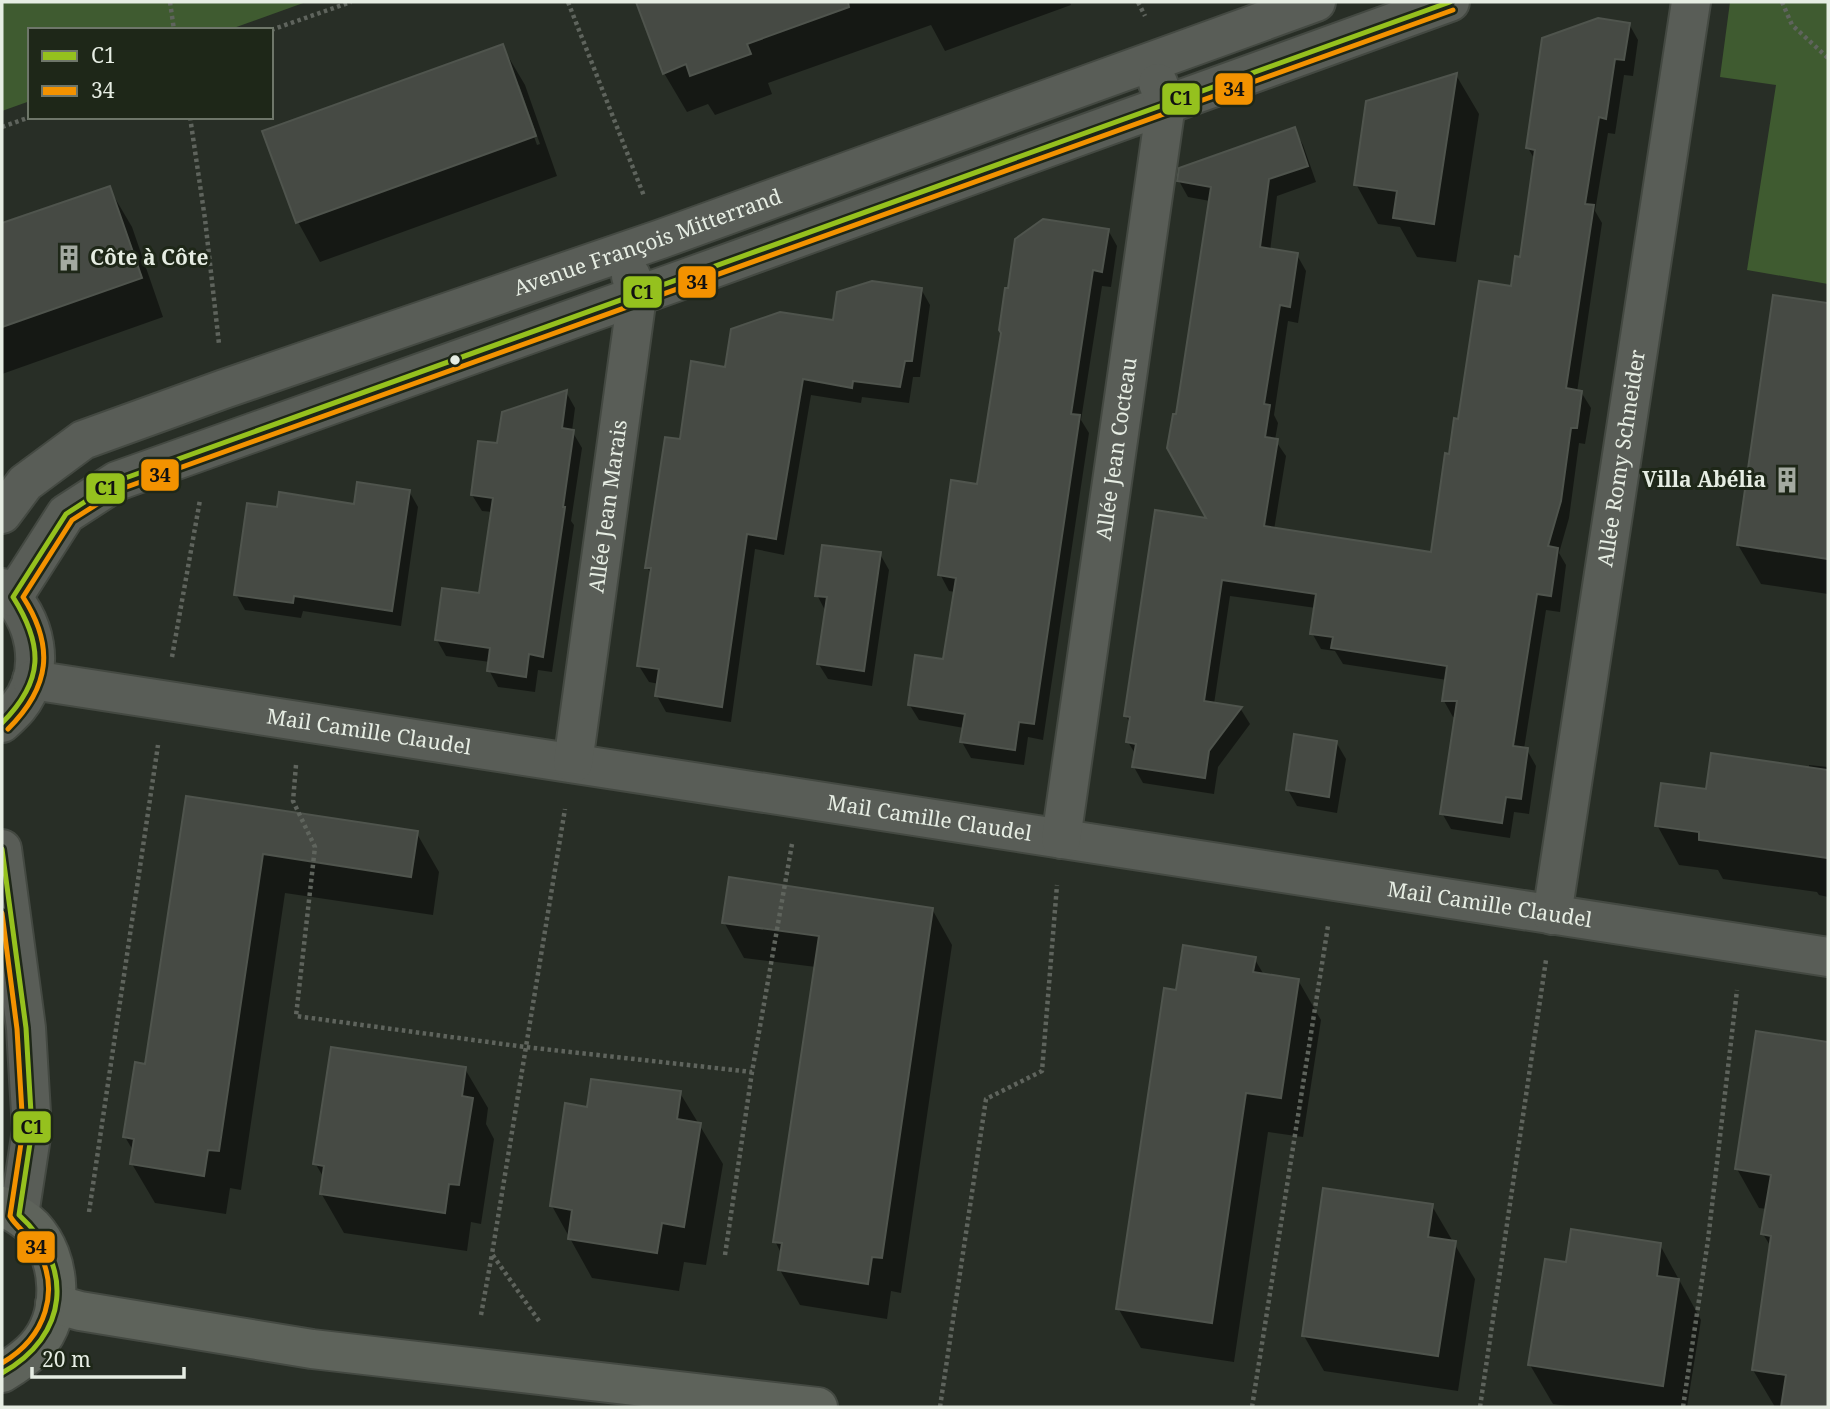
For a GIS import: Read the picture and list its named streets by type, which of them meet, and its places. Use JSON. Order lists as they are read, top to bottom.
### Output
{
  "streets": {
    "street": [
      "Avenue François Mitterrand",
      "Allée Jean Cocteau",
      "Allée Romy Schneider",
      "Allée Jean Marais",
      "Mail Camille Claudel"
    ]
  },
  "crossings": [
    ["Avenue François Mitterrand", "Allée Jean Cocteau"],
    ["Avenue François Mitterrand", "Allée Jean Marais"],
    ["Allée Jean Cocteau", "Mail Camille Claudel"],
    ["Allée Romy Schneider", "Mail Camille Claudel"],
    ["Allée Jean Marais", "Mail Camille Claudel"]
  ],
  "places": {
    "building": ["Côte à Côte", "Villa Abélia"]
  },
  "lines": ["transit line C1", "transit line 34"],
  "legend": ["C1", "34"],
  "scale_bar": "20 m"
}
